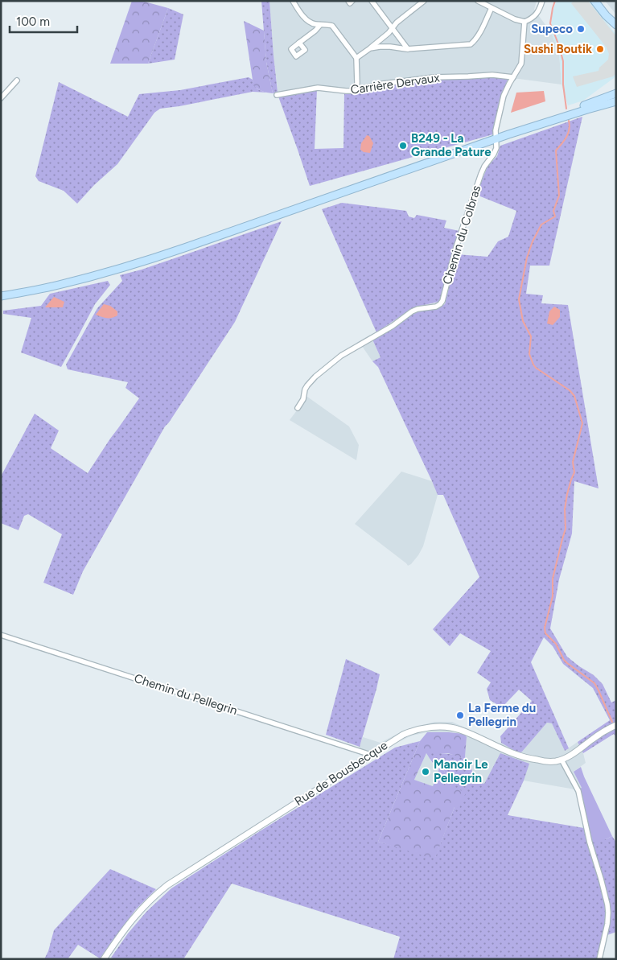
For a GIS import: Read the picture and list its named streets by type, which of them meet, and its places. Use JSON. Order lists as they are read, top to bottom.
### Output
{
  "streets": {
    "street": [
      "Carrière Dervaux",
      "Chemin du Colbras",
      "Chemin du Pellegrin",
      "Rue de Bousbecque"
    ]
  },
  "crossings": [
    ["Carrière Dervaux", "Chemin du Colbras"],
    ["Chemin du Pellegrin", "Rue de Bousbecque"]
  ],
  "places": [
    "Supeco",
    "Sushi Boutik",
    "B249 - La Grande Pature",
    "La Ferme du Pellegrin",
    "Manoir Le Pellegrin"
  ],
  "scale_bar": "100 m"
}
